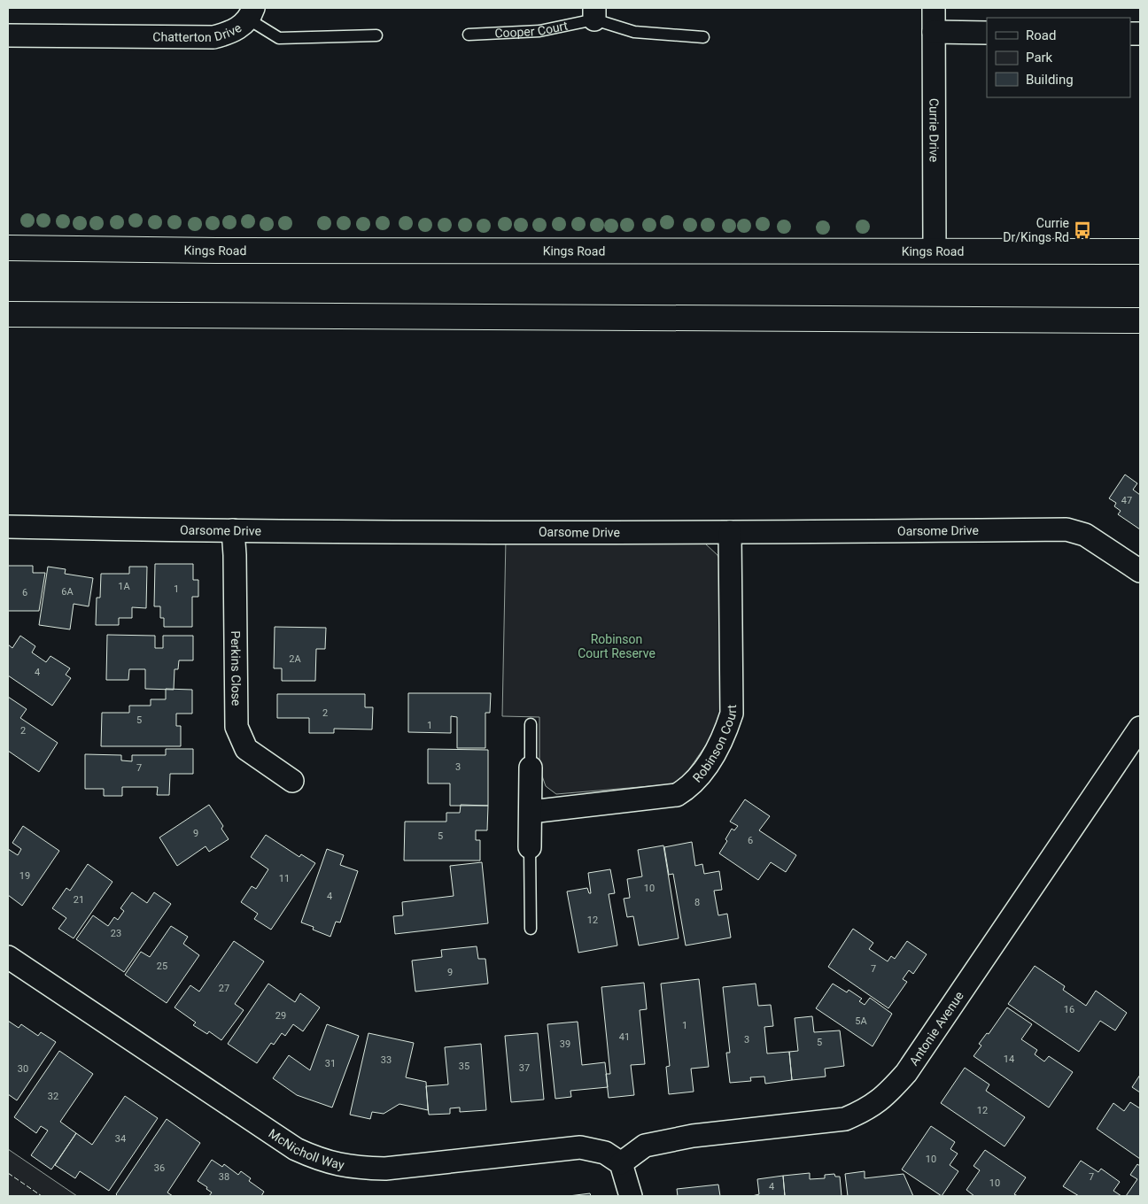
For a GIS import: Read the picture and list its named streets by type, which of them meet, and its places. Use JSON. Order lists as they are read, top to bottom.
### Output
{
  "streets": {
    "main road": ["Kings Road"],
    "street": [
      "Chatterton Drive",
      "Currie Drive",
      "Oarsome Drive",
      "Perkins Close",
      "Robinson Court",
      "Antonie Avenue",
      "McNicholl Way"
    ],
    "lane": ["Cooper Court"]
  },
  "crossings": [
    ["Currie Drive", "Kings Road"],
    ["Oarsome Drive", "Perkins Close"],
    ["Oarsome Drive", "Robinson Court"],
    ["Antonie Avenue", "McNicholl Way"]
  ],
  "parks": ["Robinson Court Reserve"],
  "places": {
    "bus stop": ["Currie Dr/Kings Rd"]
  },
  "house_numbers": [
    "47",
    "1A",
    "1",
    "6A",
    "6",
    "2A",
    "4",
    "2",
    "5",
    "1",
    "2",
    "3",
    "7",
    "9",
    "5",
    "6",
    "19",
    "11",
    "10",
    "4",
    "21",
    "8",
    "12",
    "23",
    "25",
    "7",
    "9",
    "27",
    "16",
    "29",
    "5A",
    "1",
    "41",
    "3",
    "5",
    "39",
    "14",
    "33",
    "31",
    "35",
    "37",
    "30",
    "32",
    "12",
    "34",
    "10",
    "36",
    "38",
    "7",
    "10",
    "4"
  ],
  "legend": ["Road", "Park", "Building"]
}
